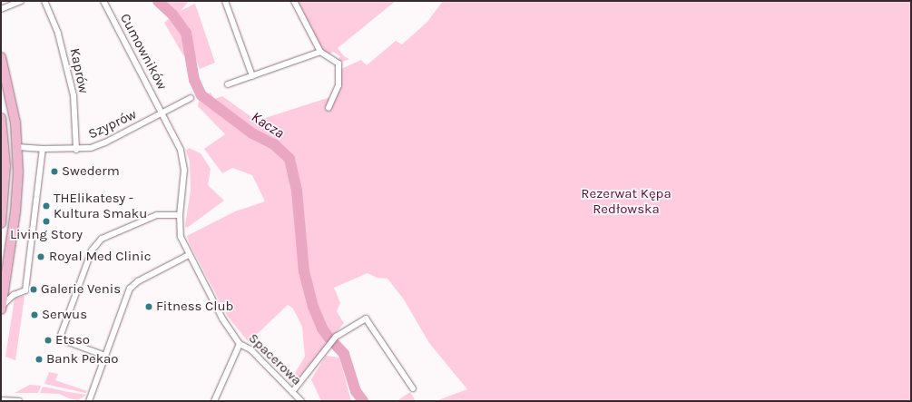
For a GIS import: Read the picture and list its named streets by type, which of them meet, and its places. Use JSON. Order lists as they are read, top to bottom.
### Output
{
  "streets": {
    "street": [
      "Cumowników",
      "Kaprów",
      "Szyprów",
      "Spacerowa"
    ]
  },
  "crossings": [
    ["Cumowników", "Szyprów"],
    ["Cumowników", "Spacerowa"],
    ["Kaprów", "Szyprów"],
    ["Szyprów", "Spacerowa"]
  ],
  "water": ["Kacza"],
  "parks": ["Rezerwat Kępa Redłowska"],
  "places": [
    "Swederm",
    "THElikatesy - Kultura Smaku",
    "Living Story",
    "Royal Med Clinic",
    "Galerie Venis",
    "Fitness Club",
    "Serwus",
    "Etsso",
    "Bank Pekao"
  ]
}
